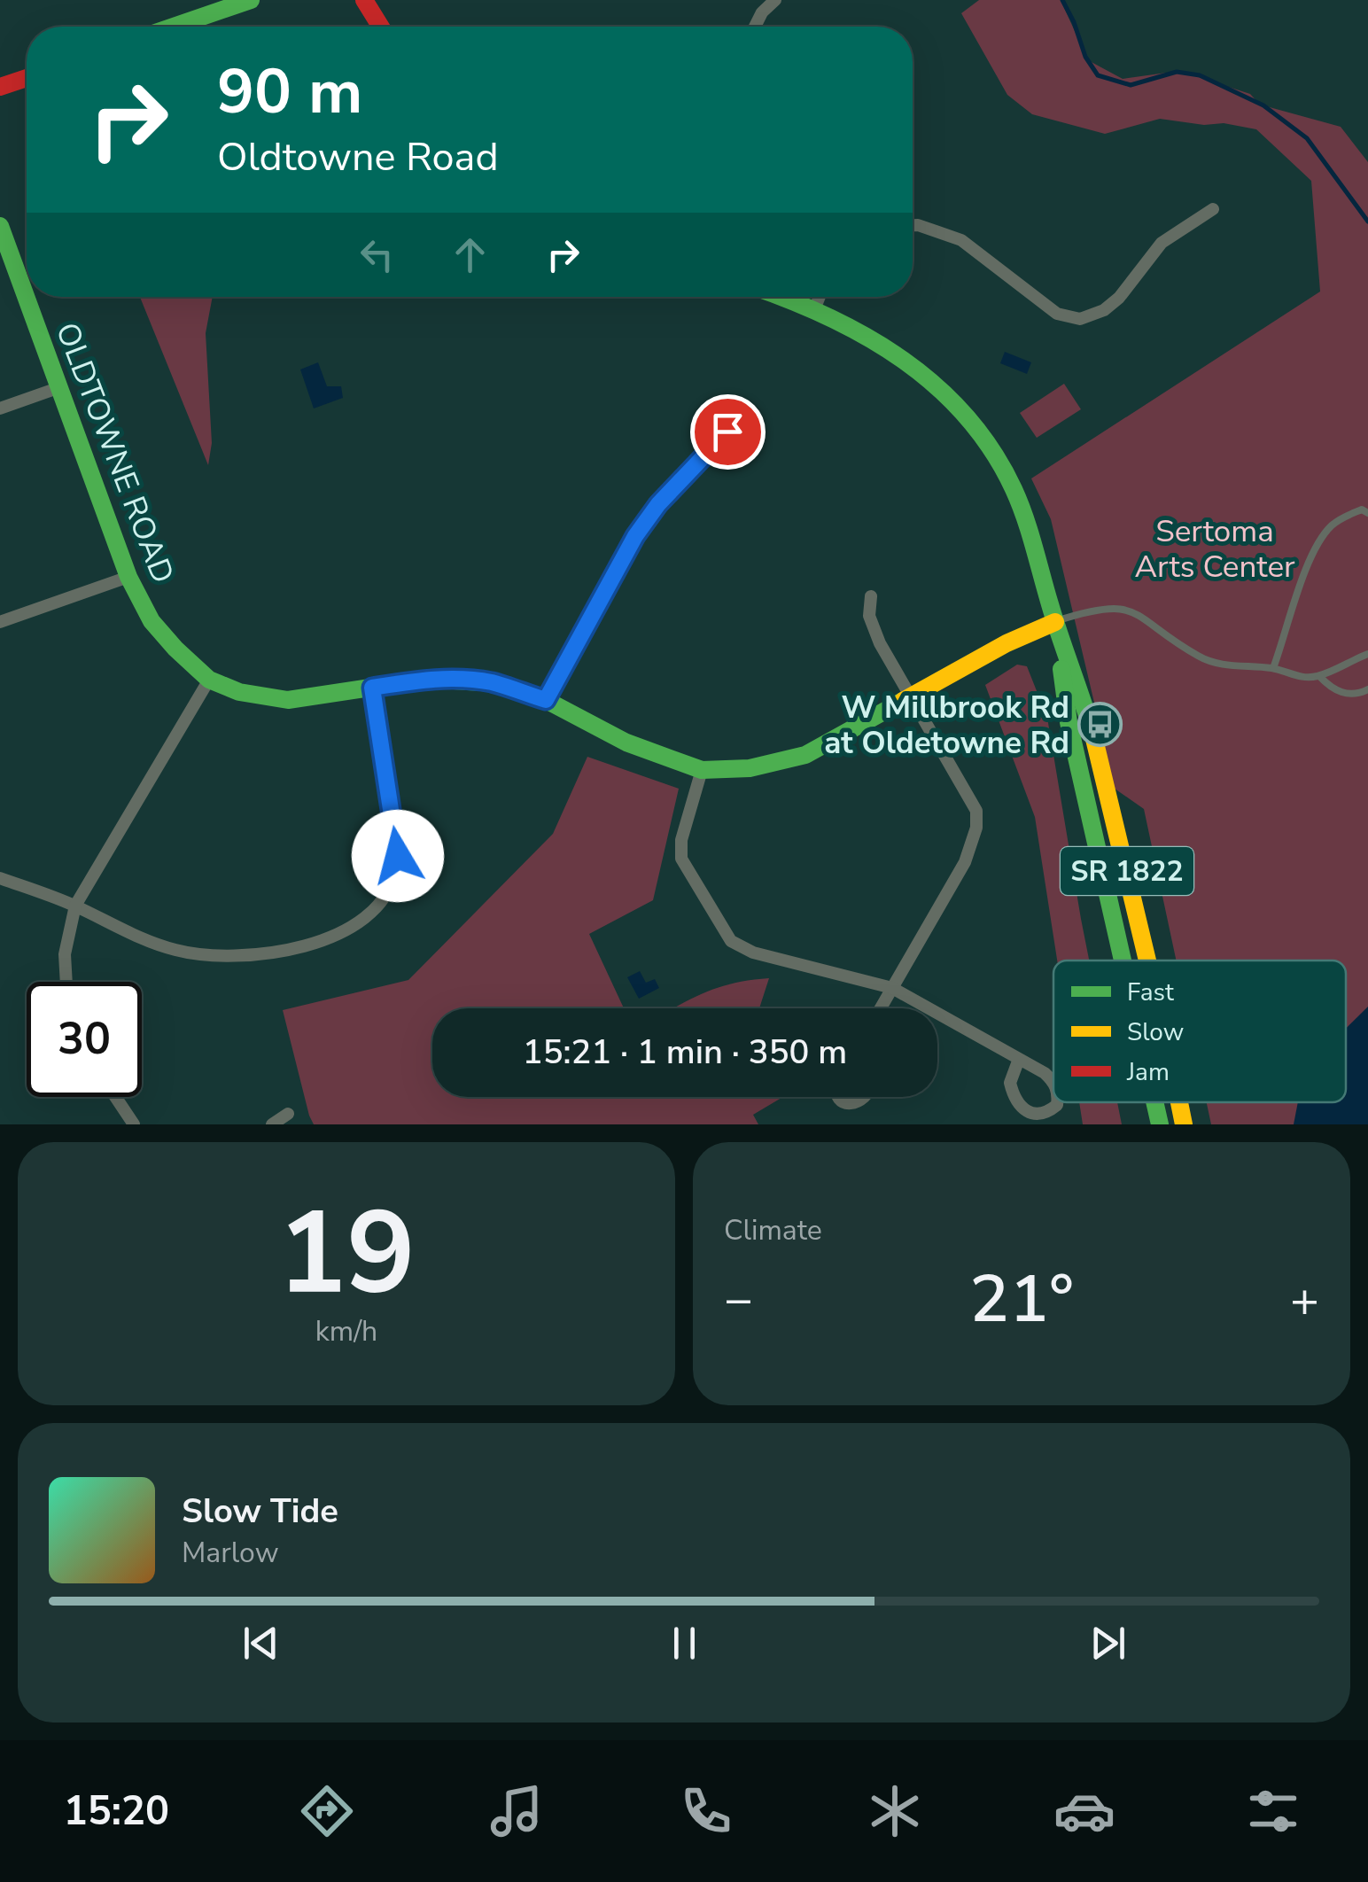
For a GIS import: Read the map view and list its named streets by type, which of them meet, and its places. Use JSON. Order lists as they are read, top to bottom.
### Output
{
  "streets": {
    "main road": ["OLDTOWNE ROAD", "SR 1822"]
  },
  "crossings": [
    ["OLDTOWNE ROAD", "SR 1822"]
  ],
  "parks": ["Sertoma Arts Center"],
  "places": {
    "bus stop": ["W Millbrook Rd at Oldetowne Rd"]
  },
  "legend": ["Fast", "Slow", "Jam"],
  "page": {
    "turn": ["90 m", "Oldtowne Road"],
    "limit": "30",
    "trip": "15:21 · 1 min · 350 m",
    "tile": [
      ["19", "km/h"],
      "Climate"
    ],
    "heat": ["−", "21°", "+"],
    "song": ["Slow Tide", "Marlow"],
    "tabs": "15:20"
  }
}
